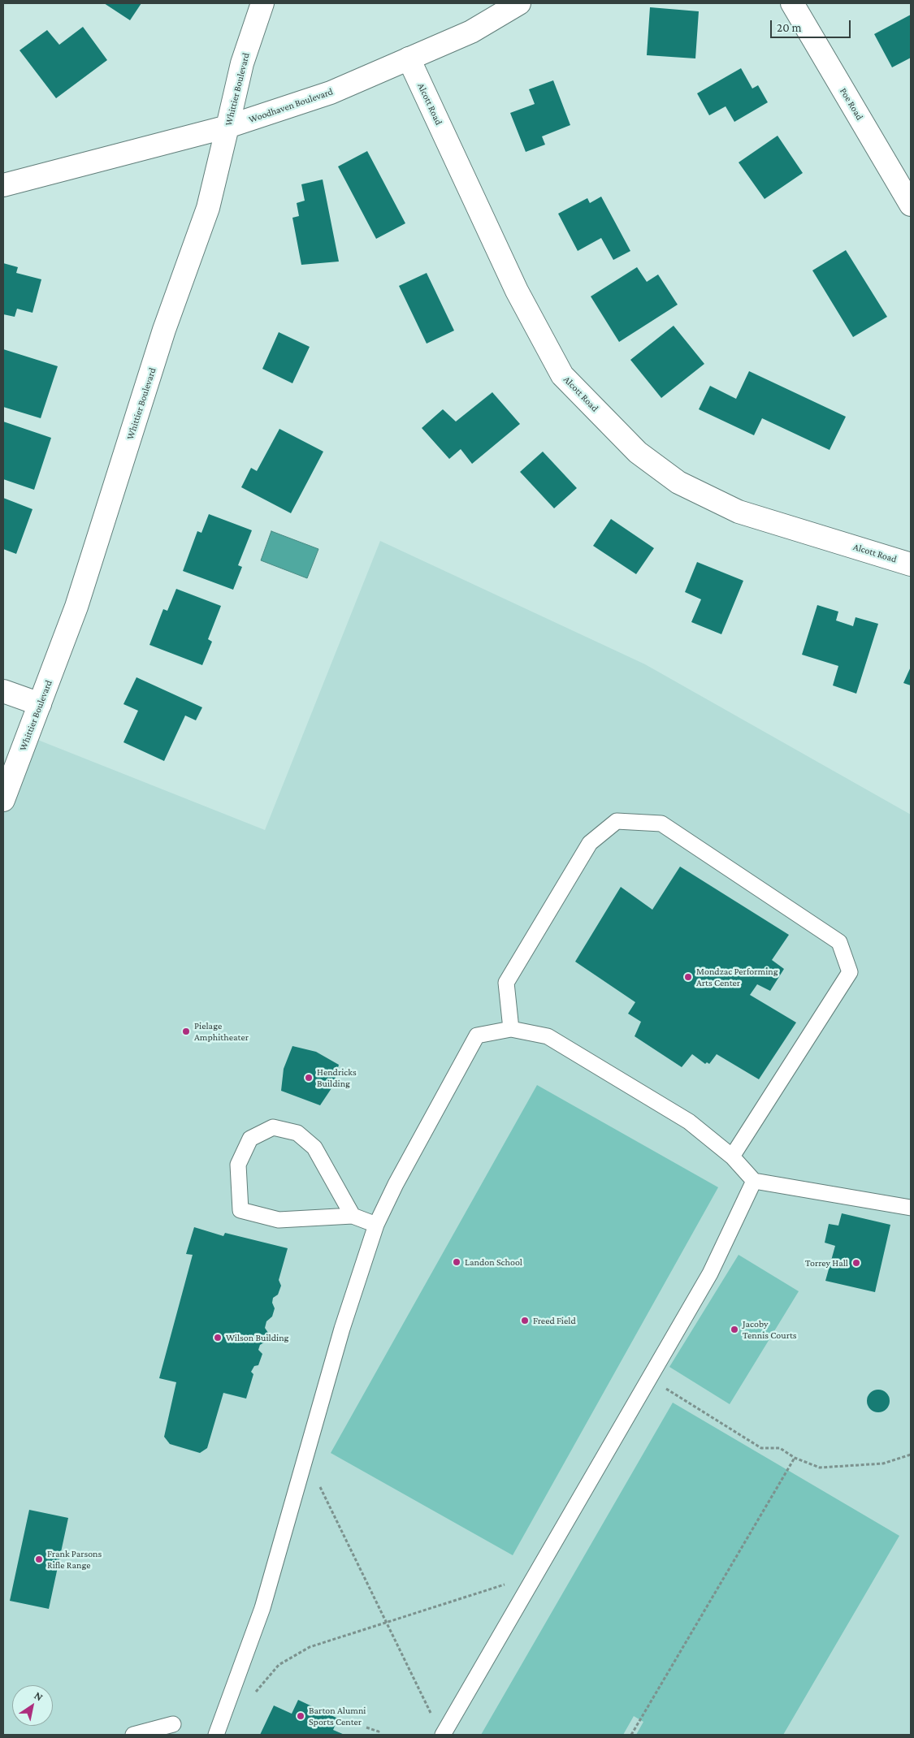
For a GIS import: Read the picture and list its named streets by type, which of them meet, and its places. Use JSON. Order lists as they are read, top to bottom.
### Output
{
  "streets": {
    "street": [
      "Whittier Boulevard",
      "Alcott Road",
      "Poe Road",
      "Woodhaven Boulevard"
    ]
  },
  "crossings": [
    ["Whittier Boulevard", "Woodhaven Boulevard"],
    ["Alcott Road", "Woodhaven Boulevard"]
  ],
  "places": [
    "Mondzac Performing Arts Center",
    "Pielage Amphitheater",
    "Hendricks Building",
    "Landon School",
    "Torrey Hall",
    "Freed Field",
    "Jacoby Tennis Courts",
    "Wilson Building",
    "Frank Parsons Rifle Range",
    "Barton Alumni Sports Center"
  ],
  "scale_bar": "20 m",
  "north": "top right"
}
